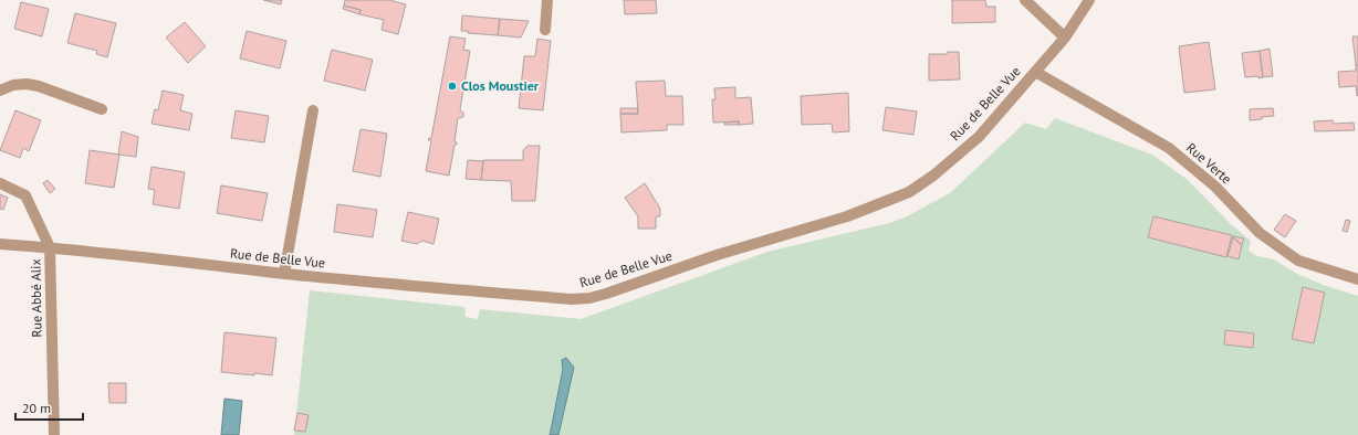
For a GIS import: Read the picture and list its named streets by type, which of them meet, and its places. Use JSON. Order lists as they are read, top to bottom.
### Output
{
  "streets": {
    "street": ["Rue de Belle Vue", "Rue Verte", "Rue Abbé Alix"]
  },
  "crossings": [
    ["Rue de Belle Vue", "Rue Verte"],
    ["Rue de Belle Vue", "Rue Abbé Alix"]
  ],
  "places": ["Clos Moustier"],
  "scale_bar": "20 m"
}
